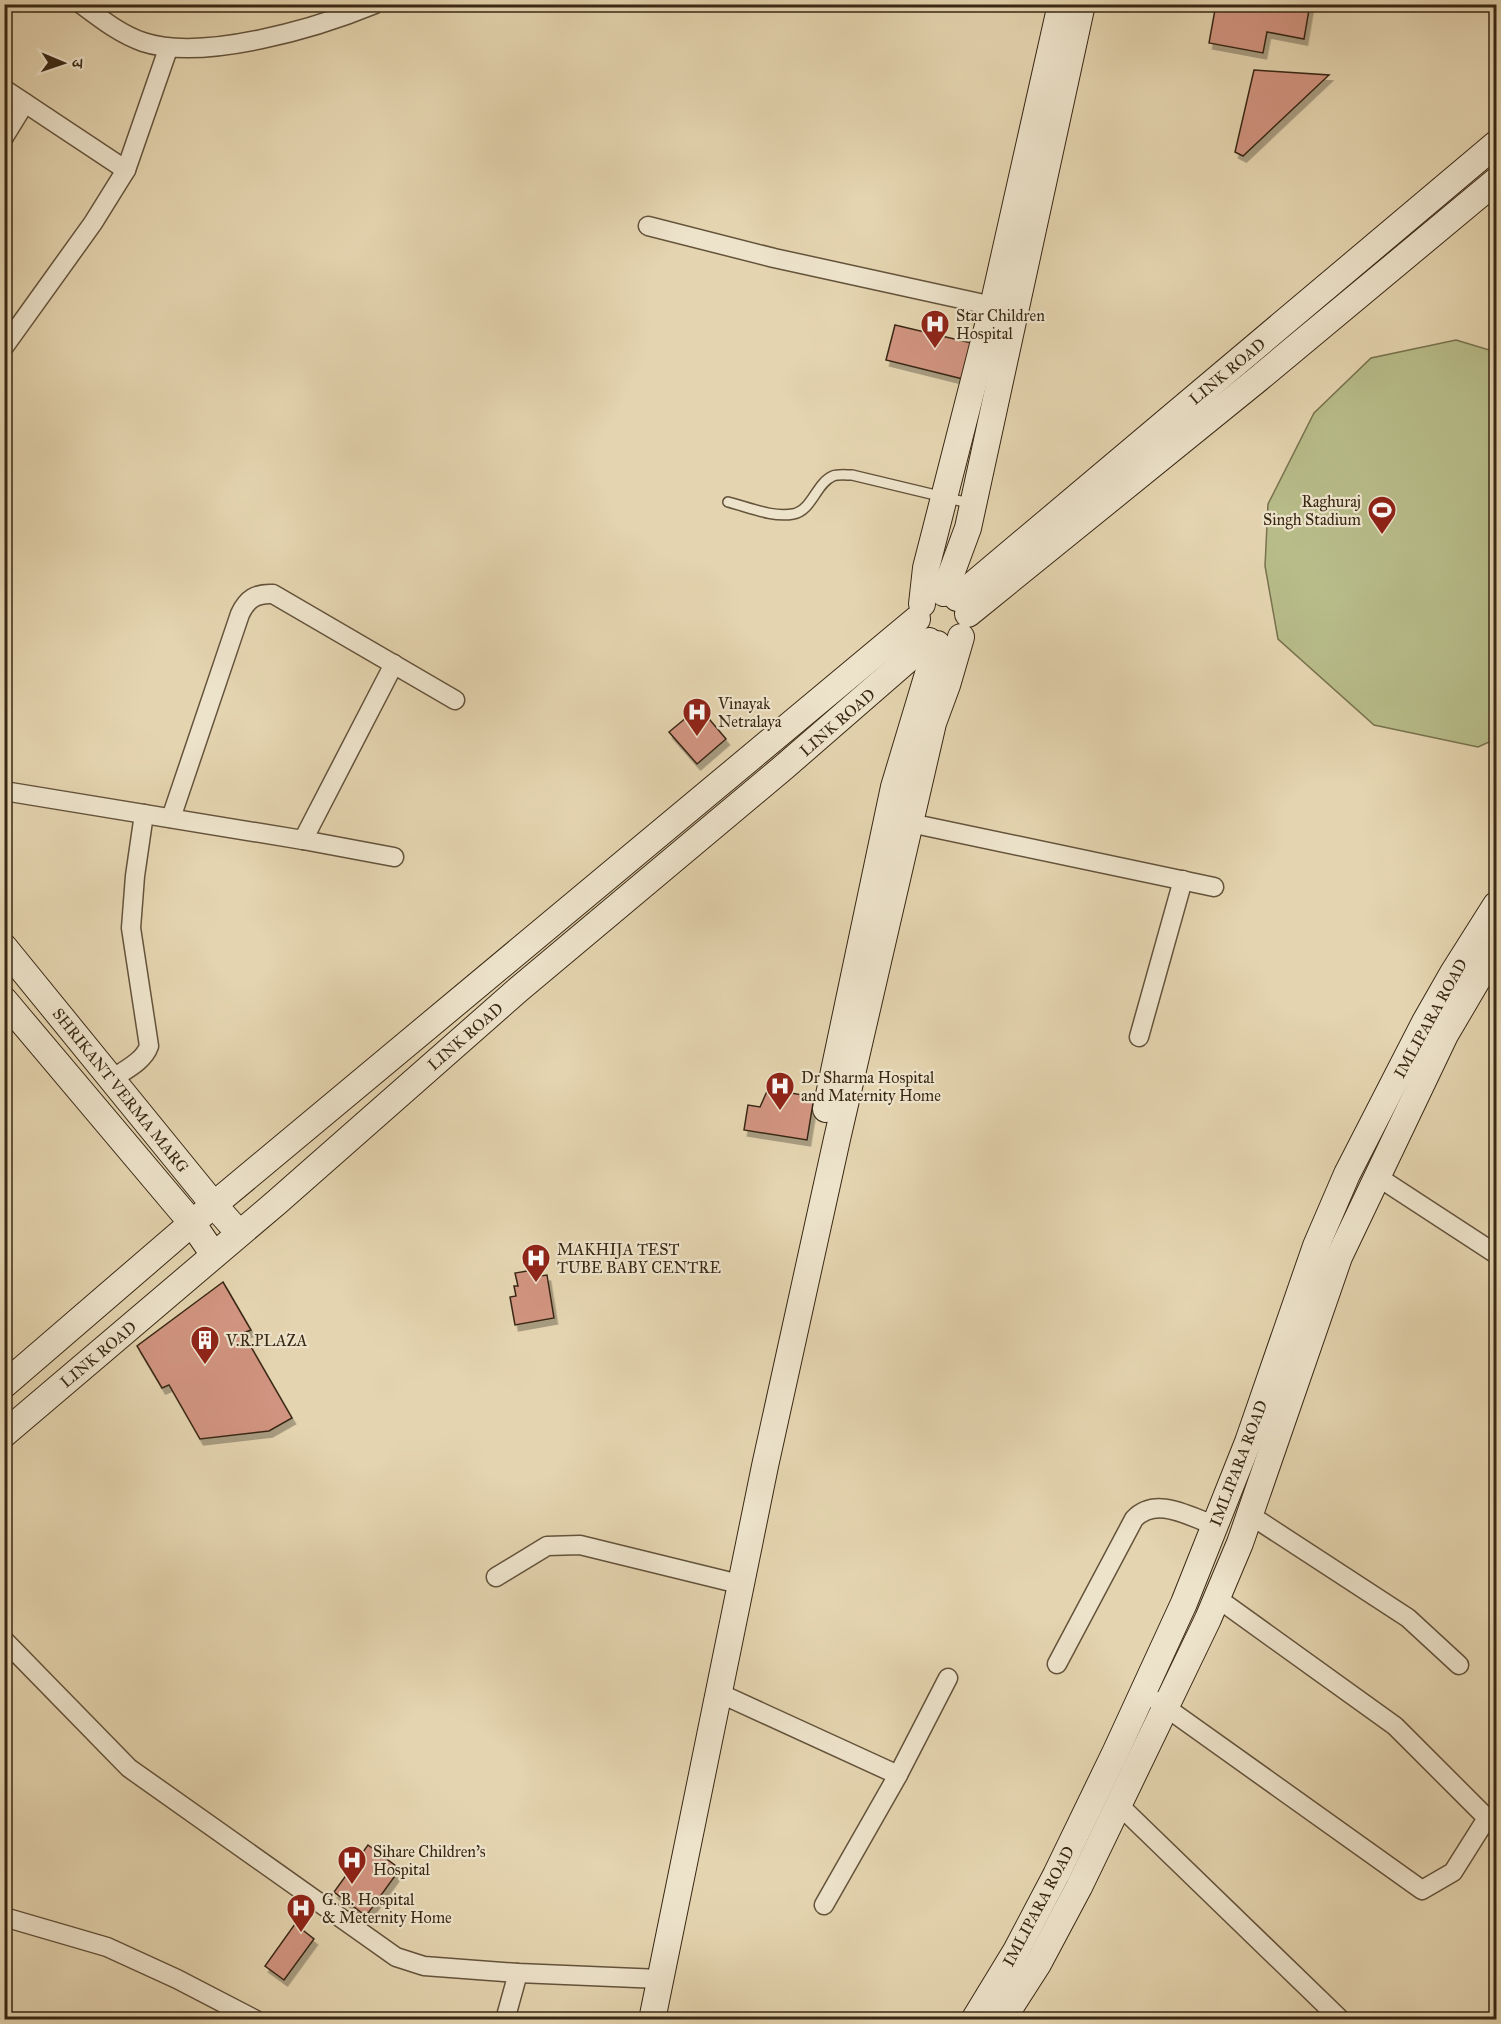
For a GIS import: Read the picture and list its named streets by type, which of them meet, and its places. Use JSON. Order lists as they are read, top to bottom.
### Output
{
  "streets": {
    "street": ["LINK ROAD", "IMLIPARA ROAD", "SHRIKANT VERMA MARG"]
  },
  "crossings": [
    ["LINK ROAD", "SHRIKANT VERMA MARG"]
  ],
  "places": {
    "hospital": [
      "Star Children Hospital",
      "Vinayak Netralaya",
      "Dr Sharma Hospital and Maternity Home",
      "MAKHIJA TEST TUBE BABY CENTRE",
      "Sihare Children's Hospital",
      "G. B. Hospital & Meternity Home"
    ],
    "sports": ["Raghuraj Singh Stadium"],
    "building": ["V.R.PLAZA"]
  },
  "north": "right"
}
